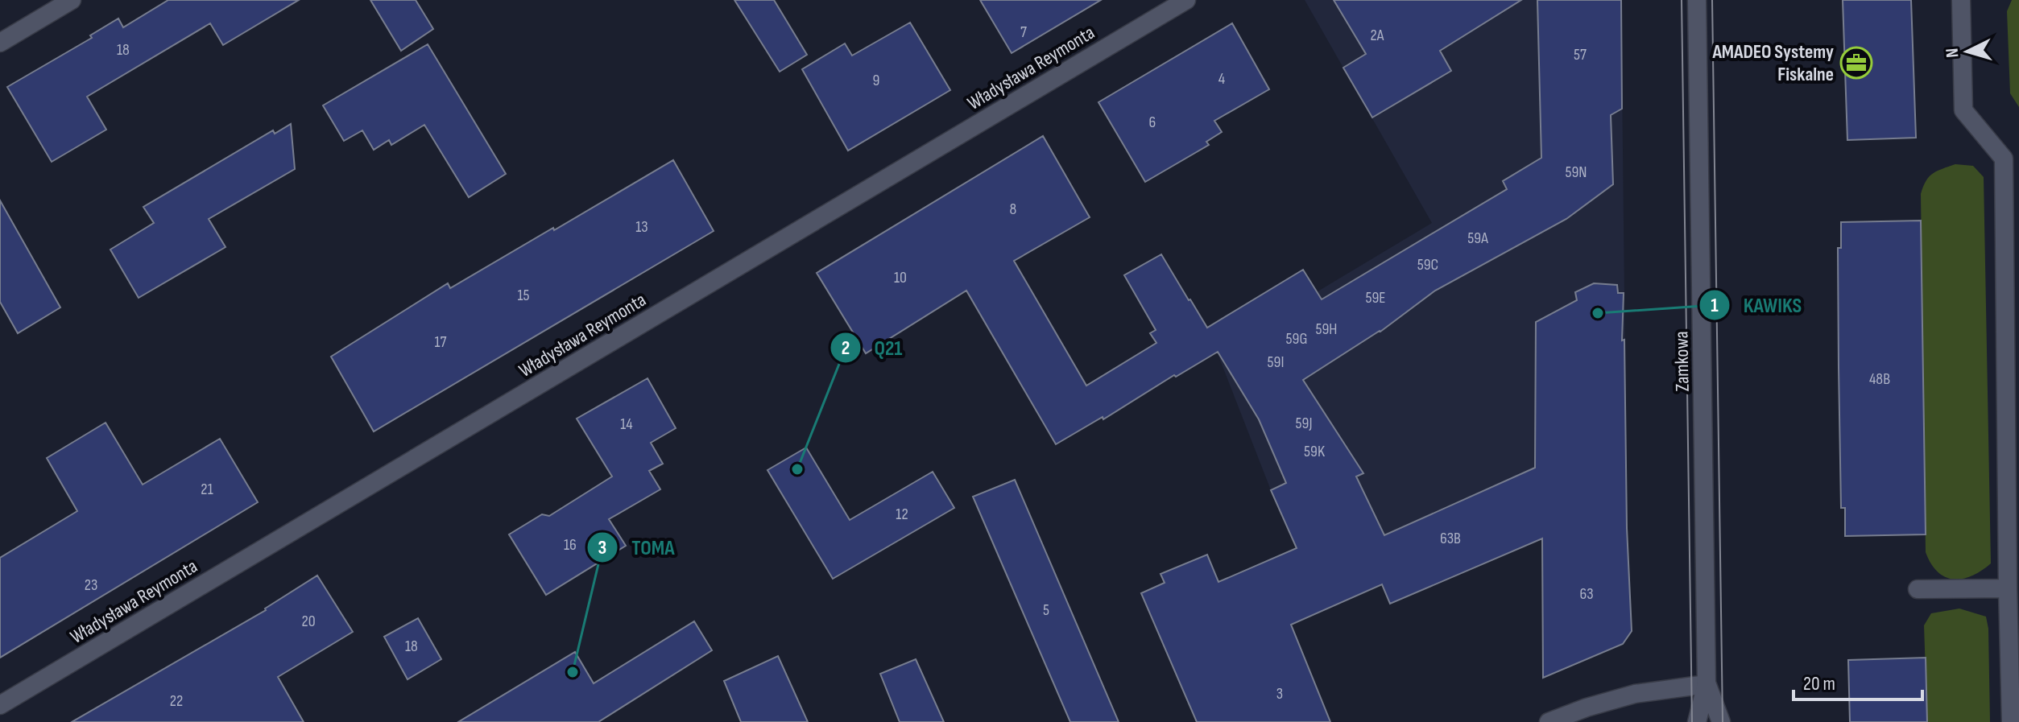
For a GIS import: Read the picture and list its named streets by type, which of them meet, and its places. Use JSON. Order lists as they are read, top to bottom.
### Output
{
  "streets": {
    "street": ["Władysława Reymonta", "Zamkowa"]
  },
  "places": {
    "office": ["AMADEO Systemy Fiskalne"],
    "other": ["KAWIKS", "Q21", "TOMA"]
  },
  "house_numbers": [
    "7",
    "2A",
    "18",
    "57",
    "4",
    "9",
    "6",
    "59N",
    "8",
    "13",
    "59A",
    "59C",
    "10",
    "15",
    "59E",
    "59H",
    "59G",
    "17",
    "59I",
    "48B",
    "59J",
    "14",
    "59K",
    "21",
    "12",
    "63B",
    "16",
    "23",
    "63",
    "5",
    "20",
    "18",
    "3",
    "22"
  ],
  "scale_bar": "20 m",
  "north": "left"
}
